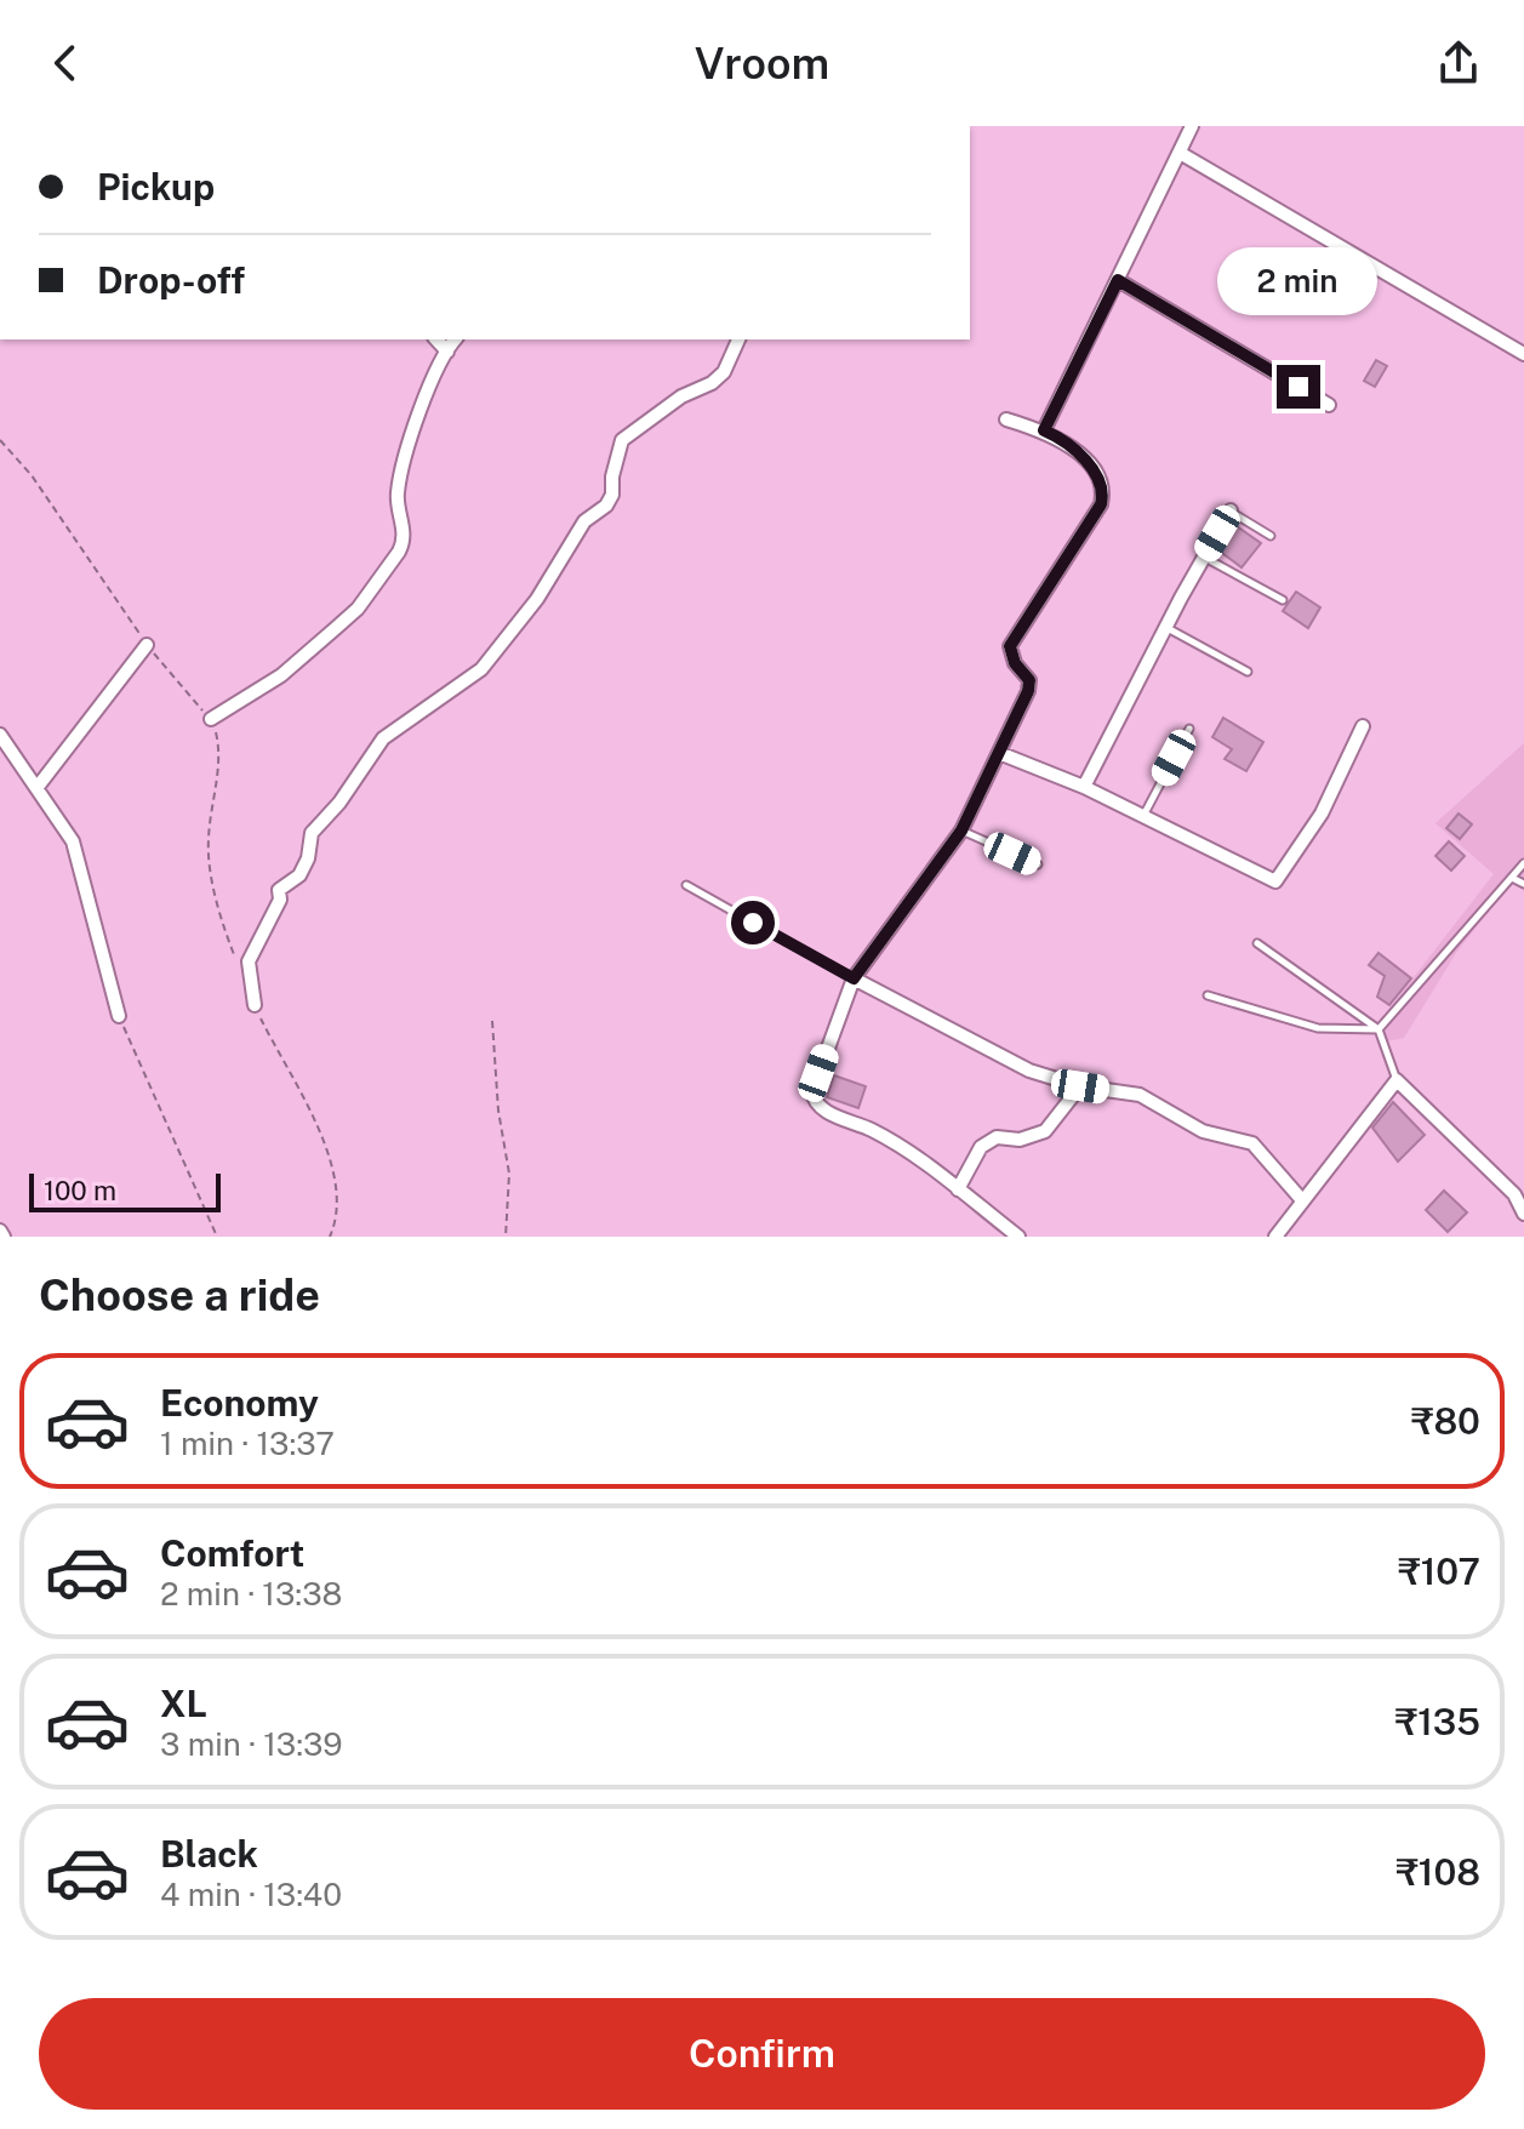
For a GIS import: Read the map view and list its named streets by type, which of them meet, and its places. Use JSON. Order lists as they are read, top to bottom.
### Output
{
  "scale_bar": "100 m",
  "page": {
    "header": "Vroom",
    "banner": ["Pickup", "Drop-off"],
    "bubble": "2 min",
    "scale": "100 m",
    "heading": "Choose a ride",
    "list": [
      {
        "name": "Economy",
        "note": "1 min · 13:37",
        "value": "₹80"
      },
      {
        "name": "Comfort",
        "note": "2 min · 13:38",
        "value": "₹107"
      },
      {
        "name": "XL",
        "note": "3 min · 13:39",
        "value": "₹135"
      },
      {
        "name": "Black",
        "note": "4 min · 13:40",
        "value": "₹108"
      }
    ],
    "buttons": "Confirm"
  }
}
